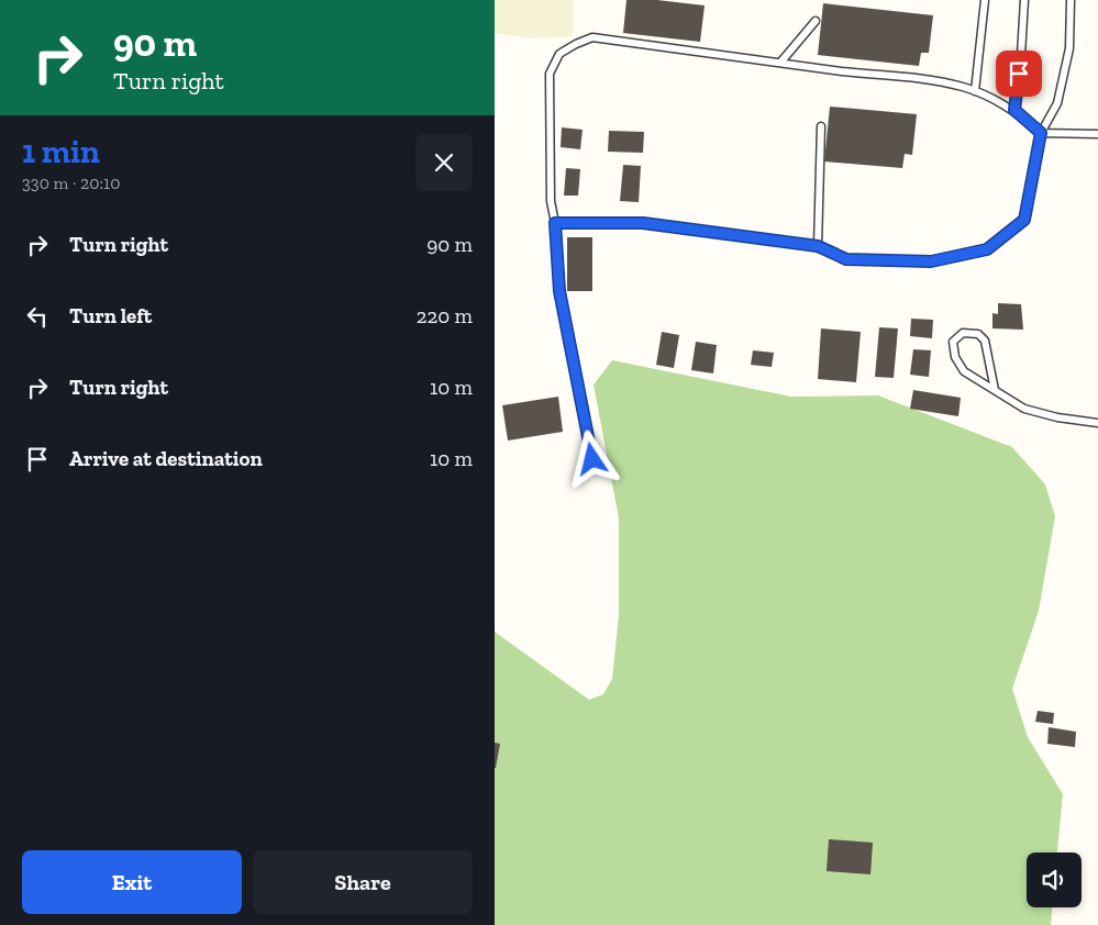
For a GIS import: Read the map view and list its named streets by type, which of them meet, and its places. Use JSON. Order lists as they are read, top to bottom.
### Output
{
  "page": {
    "turn": ["90 m", "Turn right"],
    "heading": ["1 min", "330 m · 20:10"],
    "list": [
      {
        "name": "Turn right",
        "value": "90 m"
      },
      {
        "name": "Turn left",
        "value": "220 m"
      },
      {
        "name": "Turn right",
        "value": "10 m"
      },
      {
        "name": "Arrive at destination",
        "value": "10 m"
      }
    ],
    "buttons": ["Exit", "Share"]
  }
}
